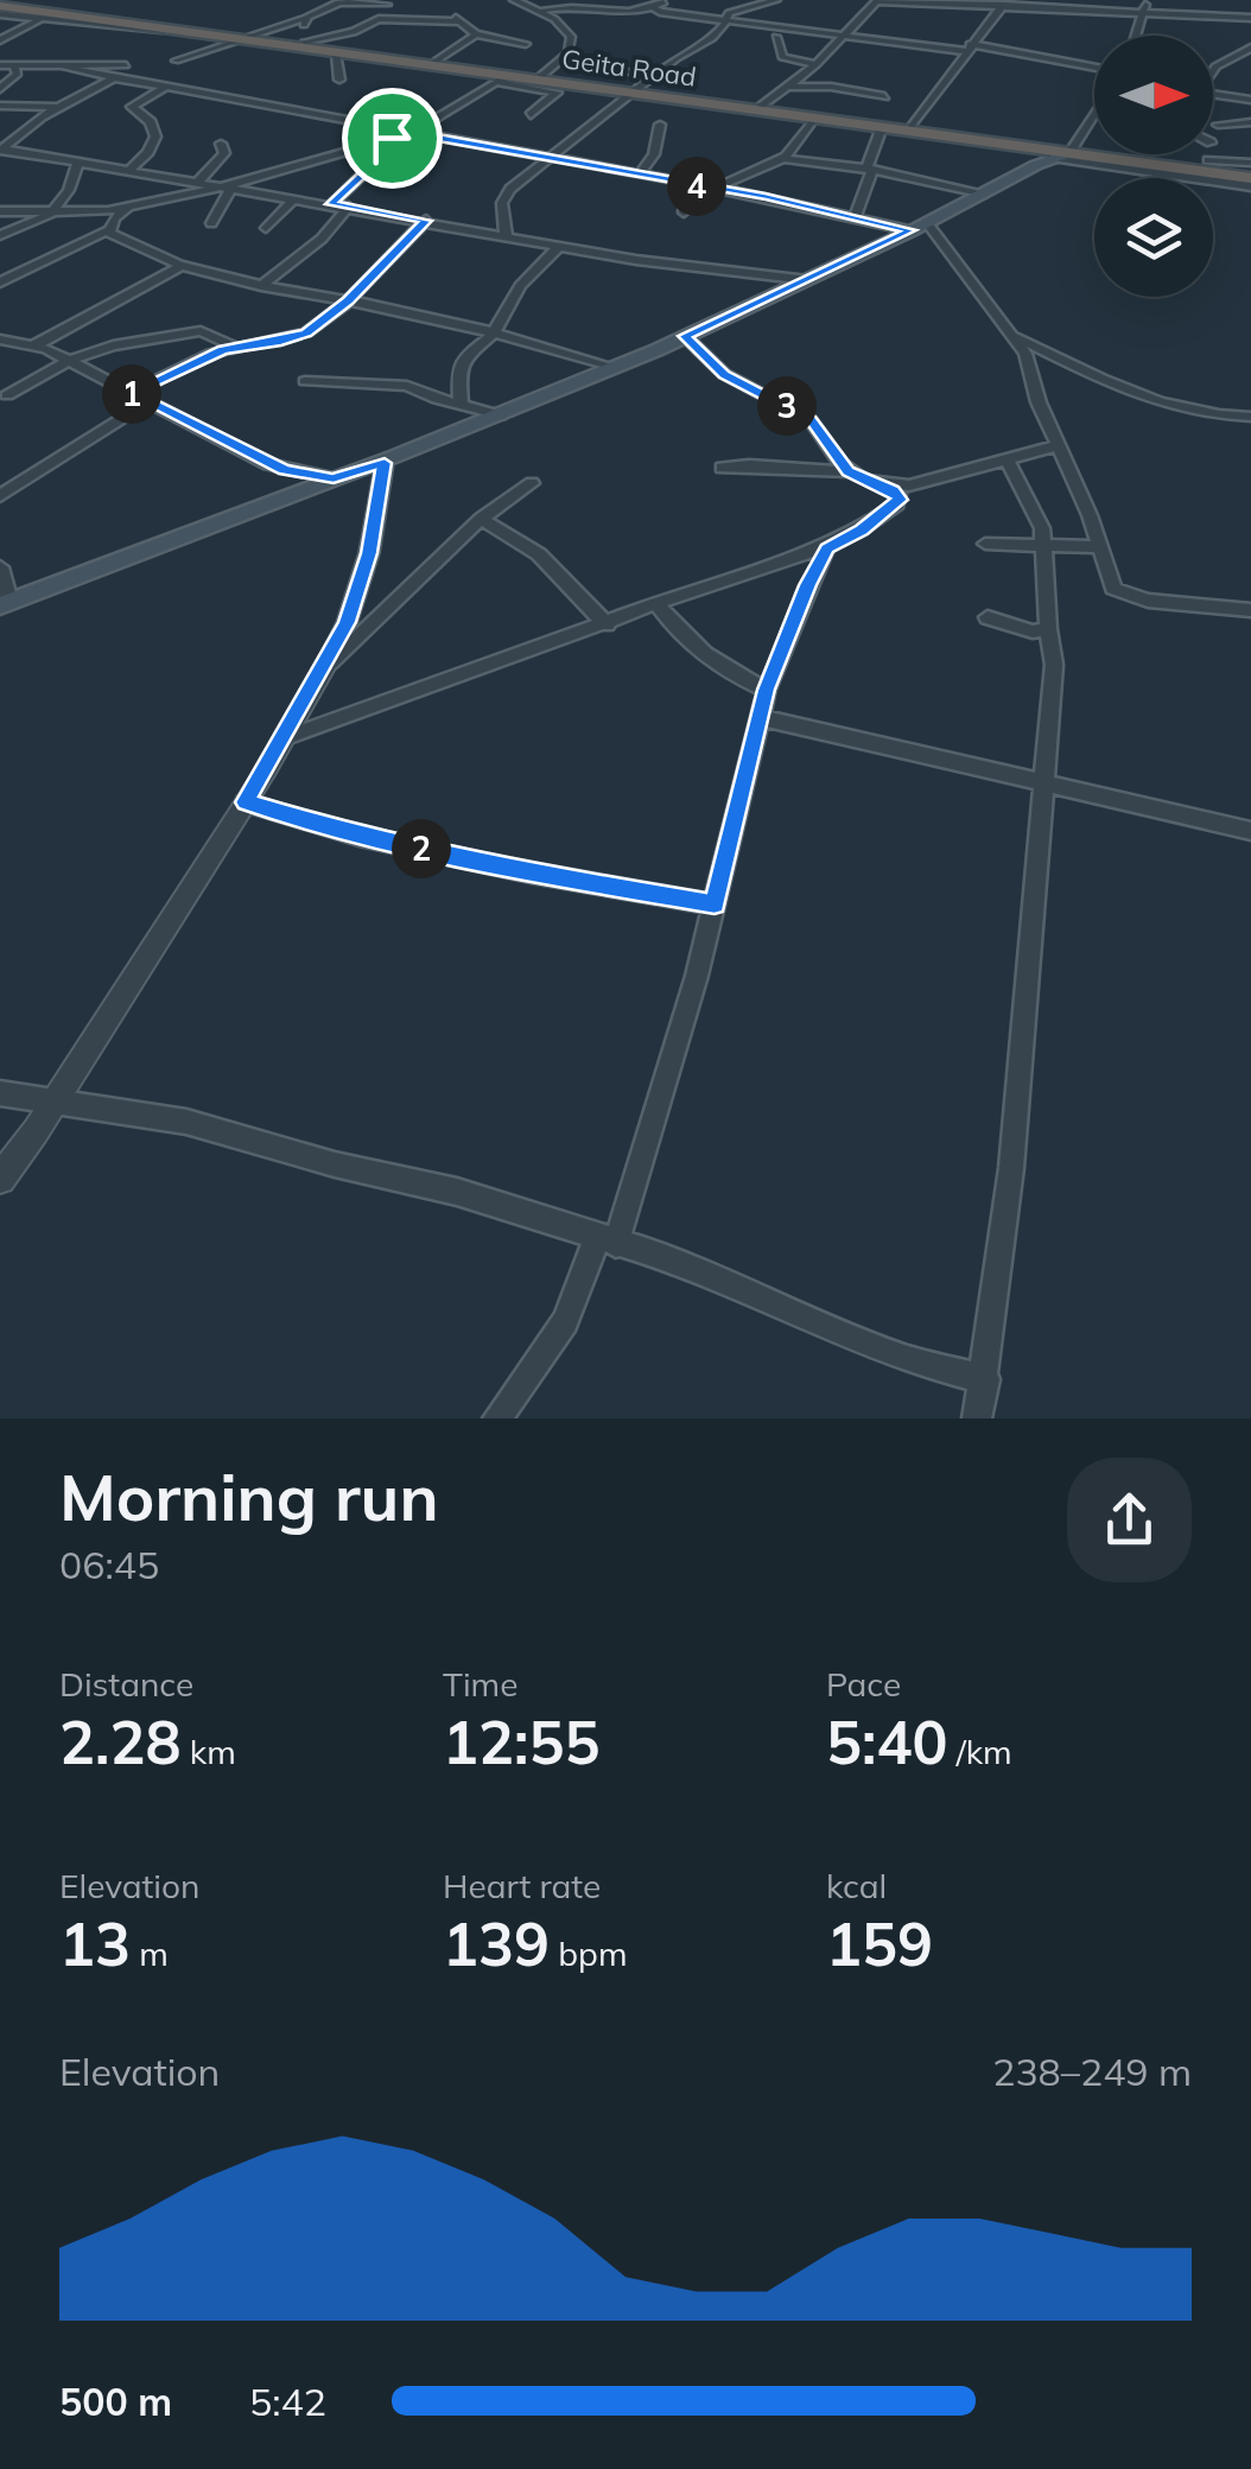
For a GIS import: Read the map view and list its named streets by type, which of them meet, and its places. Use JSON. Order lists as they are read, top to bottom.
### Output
{
  "streets": {
    "highway": ["Geita Road"]
  },
  "north": "right",
  "page": {
    "pins": [
      "4",
      "1",
      "3",
      "2"
    ],
    "heading": ["Morning run", "06:45"],
    "stats": [
      ["Distance", "2.28 km"],
      ["Time", "12:55"],
      ["Pace", "5:40 /km"],
      ["Elevation", "13 m"],
      ["Heart rate", "139 bpm"],
      ["kcal", "159"]
    ],
    "chart": ["Elevation", "238–249 m"],
    "list": [
      {
        "name": "500 m",
        "note": "5:42"
      }
    ]
  }
}
